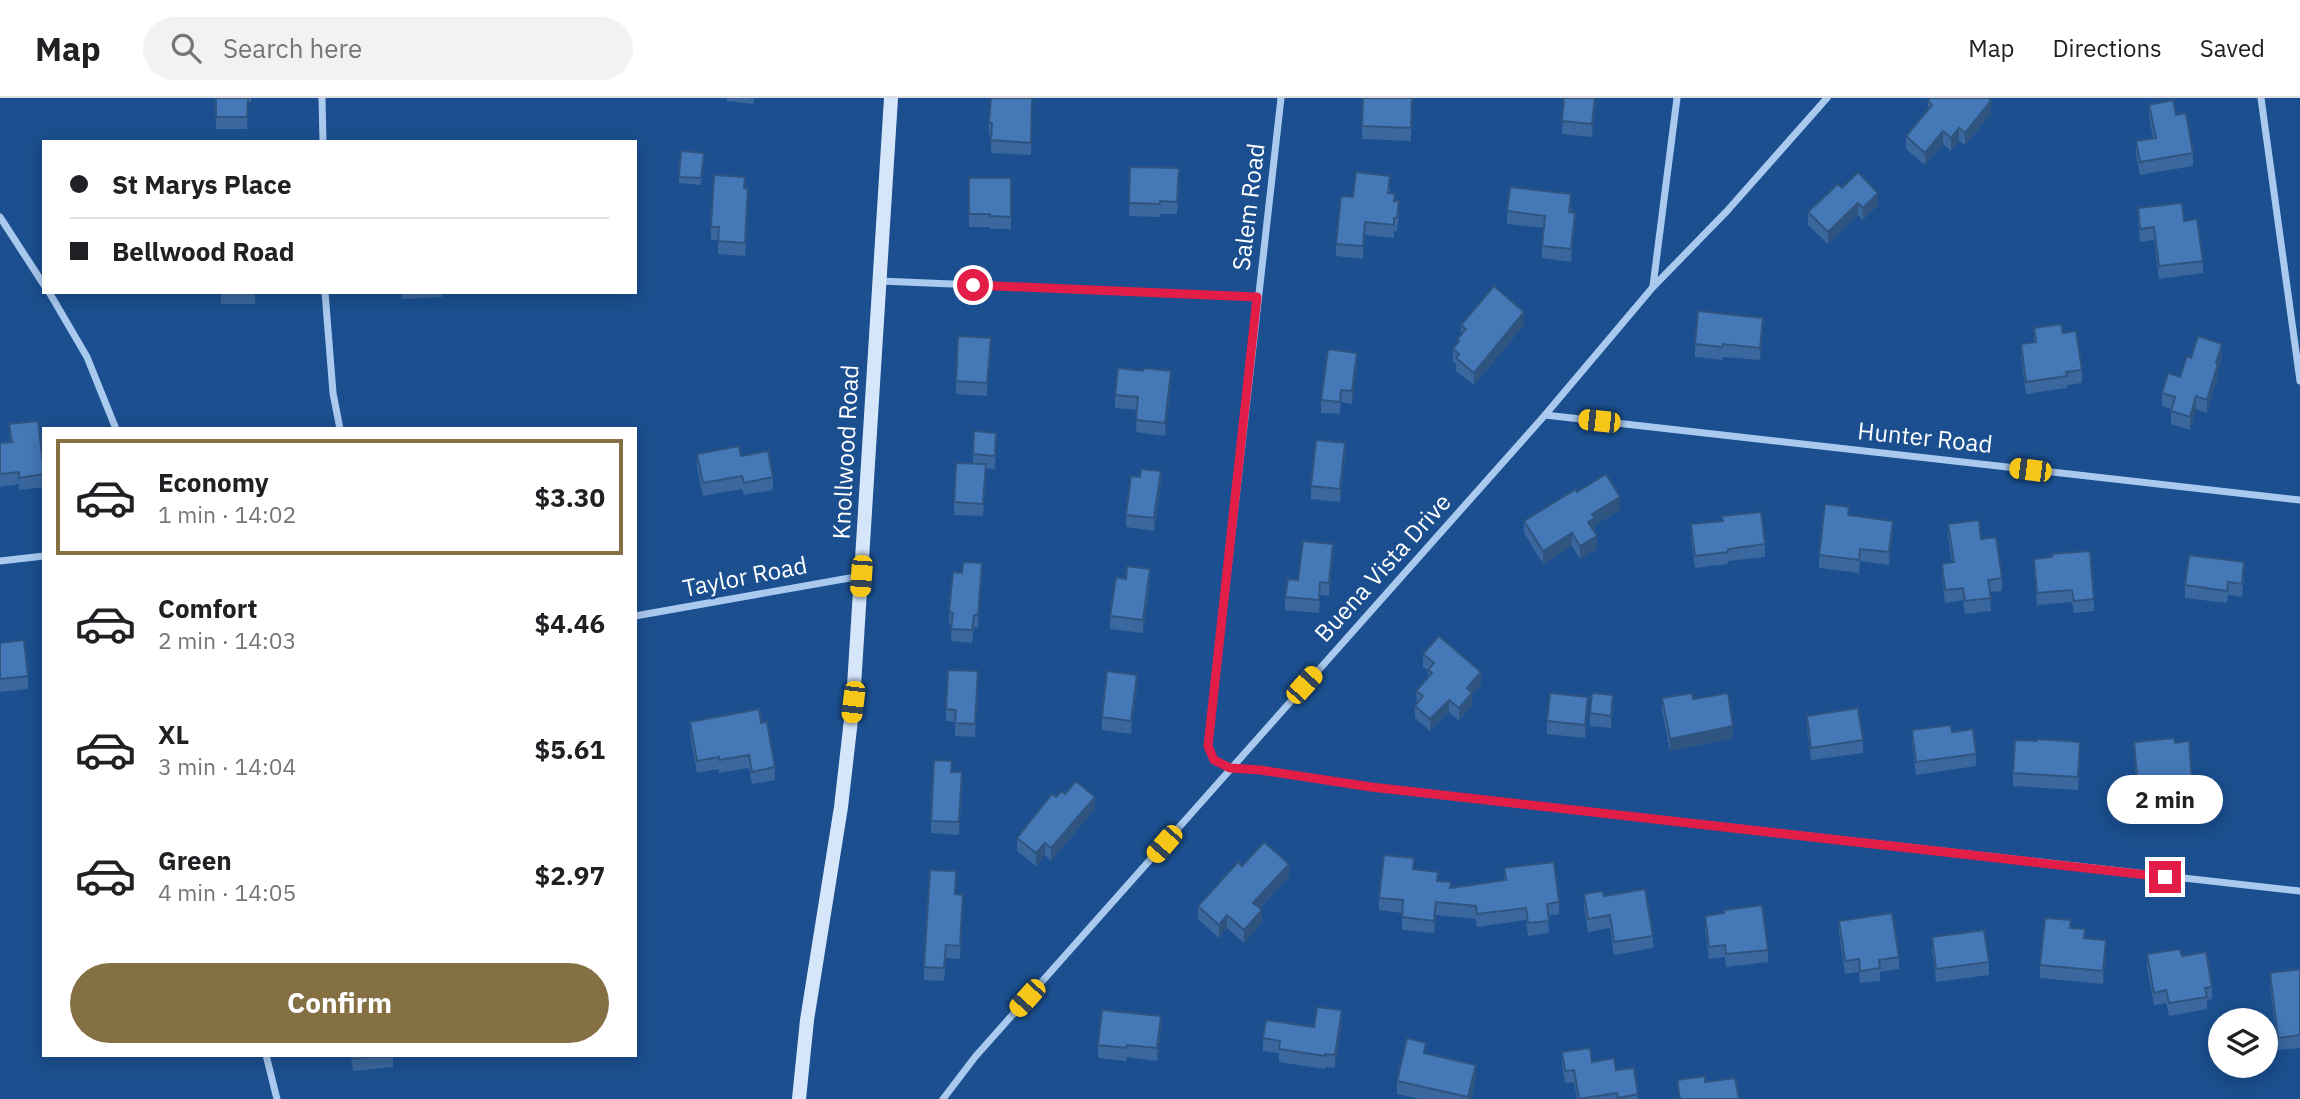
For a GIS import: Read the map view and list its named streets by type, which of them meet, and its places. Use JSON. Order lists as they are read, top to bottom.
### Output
{
  "streets": {
    "main road": ["Knollwood Road"],
    "street": [
      "Salem Road",
      "Hunter Road",
      "Buena Vista Drive",
      "Taylor Road"
    ]
  },
  "crossings": [
    ["Salem Road", "Buena Vista Drive"],
    ["Hunter Road", "Buena Vista Drive"],
    ["Knollwood Road", "Taylor Road"]
  ],
  "page": {
    "header": "Map",
    "search": "Search here",
    "nav": ["Map", "Directions", "Saved"],
    "banner": ["St Marys Place", "Bellwood Road"],
    "list": [
      {
        "name": "Economy",
        "note": "1 min · 14:02",
        "value": "$3.30"
      },
      {
        "name": "Comfort",
        "note": "2 min · 14:03",
        "value": "$4.46"
      },
      {
        "name": "XL",
        "note": "3 min · 14:04",
        "value": "$5.61"
      },
      {
        "name": "Green",
        "note": "4 min · 14:05",
        "value": "$2.97"
      }
    ],
    "bubble": "2 min",
    "buttons": "Confirm"
  }
}
